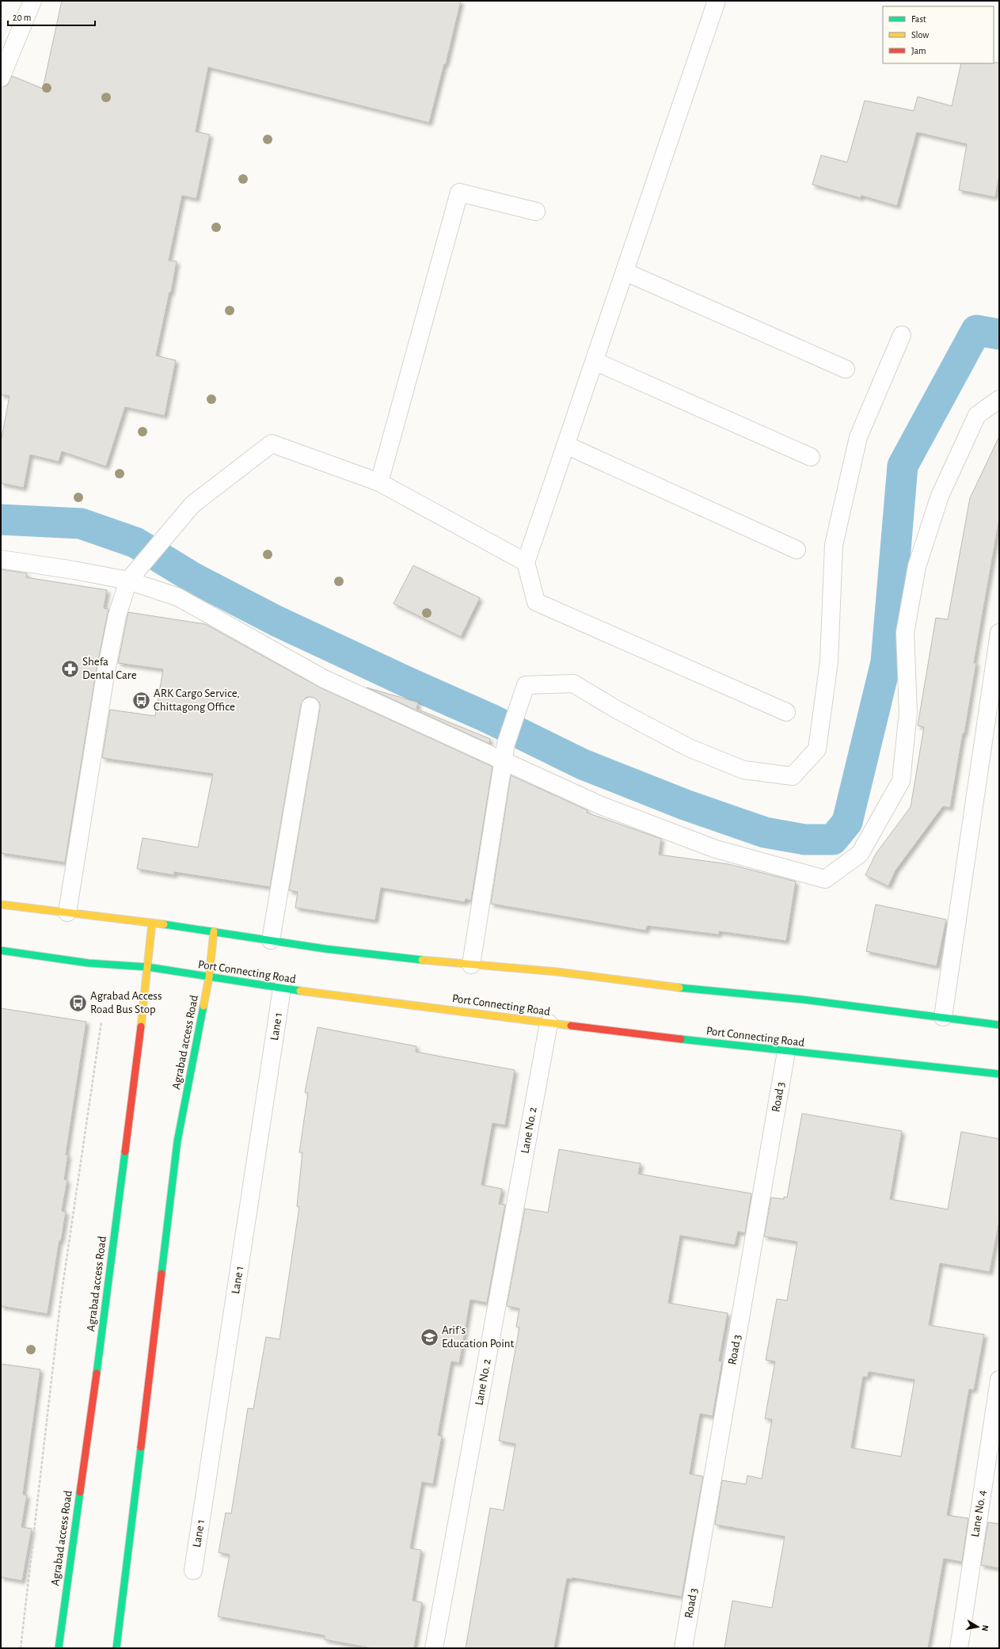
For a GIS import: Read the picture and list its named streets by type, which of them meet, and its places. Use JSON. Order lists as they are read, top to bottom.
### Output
{
  "streets": {
    "main road": ["Port Connecting Road", "Agrabad access Road"],
    "street": [
      "Lane 1",
      "Road 3",
      "Lane No. 2",
      "Lane No. 4"
    ]
  },
  "crossings": [
    ["Port Connecting Road", "Lane 1"],
    ["Port Connecting Road", "Agrabad access Road"],
    ["Port Connecting Road", "Road 3"],
    ["Port Connecting Road", "Lane No. 2"]
  ],
  "places": {
    "pharmacy": ["Shefa Dental Care"],
    "bus stop": ["ARK Cargo Service, Chittagong Office", "Agrabad Access Road Bus Stop"],
    "school or university": ["Arif's Education Point"]
  },
  "legend": ["Fast", "Slow", "Jam"],
  "scale_bar": "20 m",
  "north": "right"
}
